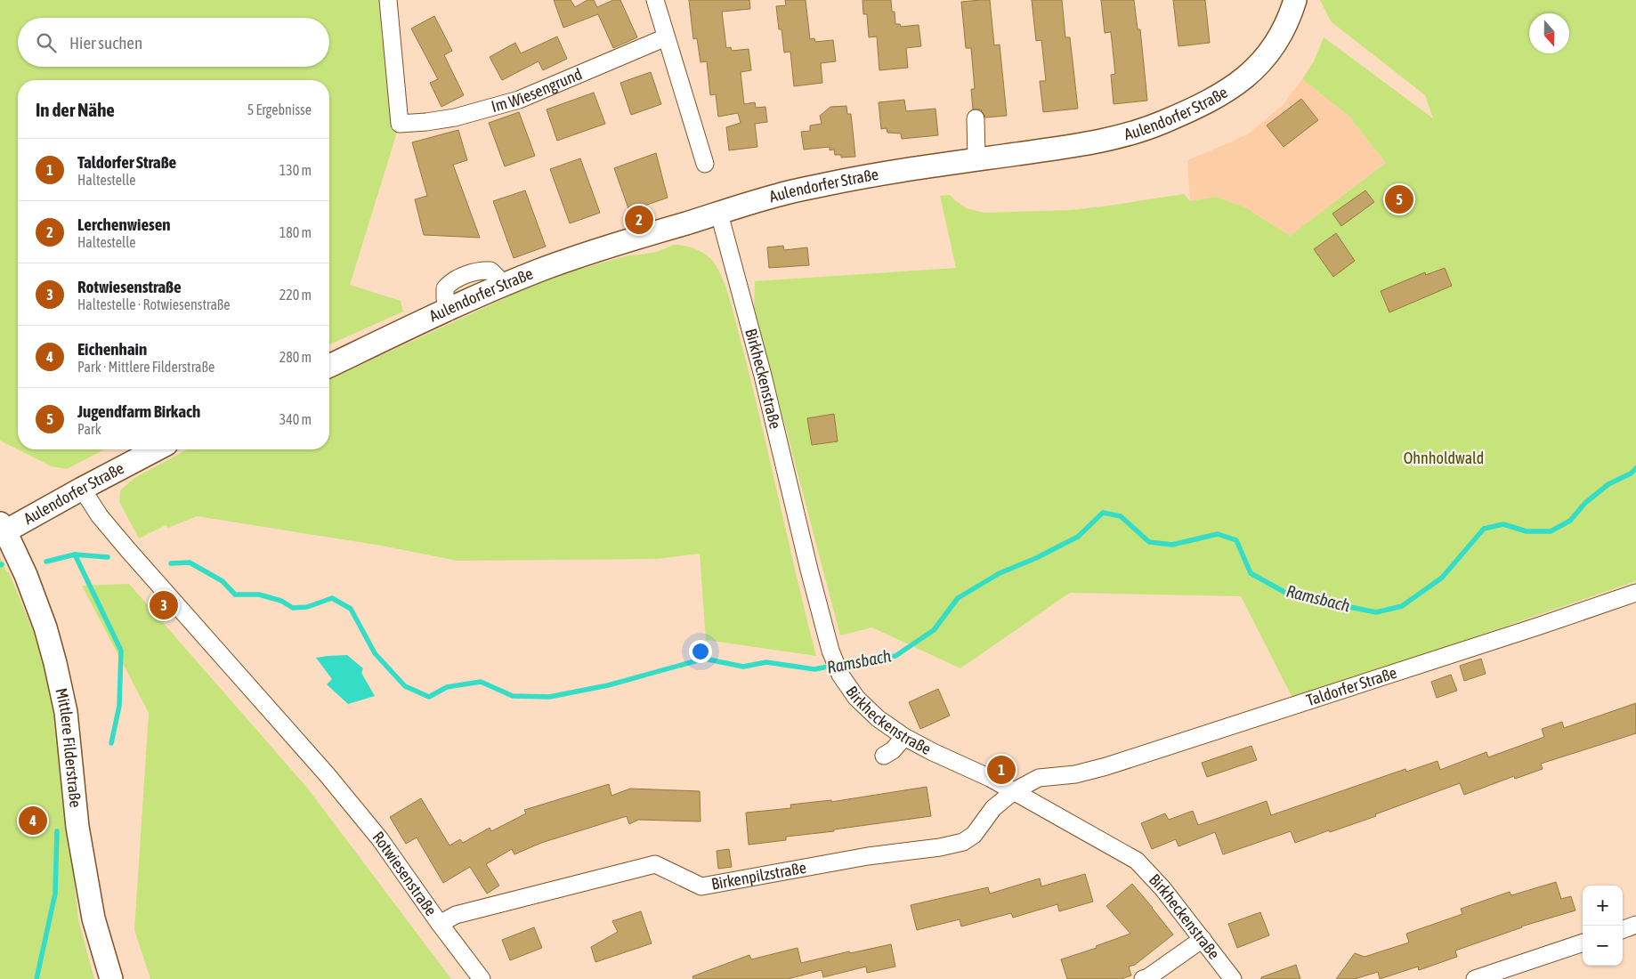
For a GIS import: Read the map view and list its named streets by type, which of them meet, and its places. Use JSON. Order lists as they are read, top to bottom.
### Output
{
  "streets": {
    "main road": ["Aulendorfer Straße", "Mittlere Filderstraße"],
    "street": [
      "Im Wiesengrund",
      "Birkheckenstraße",
      "Taldorfer Straße",
      "Rotwiesenstraße",
      "Birkenpilzstraße"
    ]
  },
  "crossings": [
    ["Aulendorfer Straße", "Birkheckenstraße"],
    ["Aulendorfer Straße", "Mittlere Filderstraße"],
    ["Aulendorfer Straße", "Rotwiesenstraße"],
    ["Birkheckenstraße", "Taldorfer Straße"],
    ["Birkheckenstraße", "Birkenpilzstraße"],
    ["Taldorfer Straße", "Birkenpilzstraße"],
    ["Rotwiesenstraße", "Birkenpilzstraße"]
  ],
  "water": ["Ramsbach"],
  "parks": ["Ohnholdwald"],
  "north": "bottom",
  "page": {
    "search": "Hier suchen",
    "heading": ["In der Nähe", "5 Ergebnisse"],
    "list": [
      {
        "mark": "1",
        "name": "Taldorfer Straße",
        "note": "Haltestelle",
        "value": "130 m"
      },
      {
        "mark": "2",
        "name": "Lerchenwiesen",
        "note": "Haltestelle",
        "value": "180 m"
      },
      {
        "mark": "3",
        "name": "Rotwiesenstraße",
        "note": "Haltestelle · Rotwiesenstraße",
        "value": "220 m"
      },
      {
        "mark": "4",
        "name": "Eichenhain",
        "note": "Park · Mittlere Filderstraße",
        "value": "280 m"
      },
      {
        "mark": "5",
        "name": "Jugendfarm Birkach",
        "note": "Park",
        "value": "340 m"
      }
    ],
    "pins": [
      "5",
      "2",
      "3",
      "1",
      "4"
    ],
    "map_buttons": ["+", "−"]
  }
}
